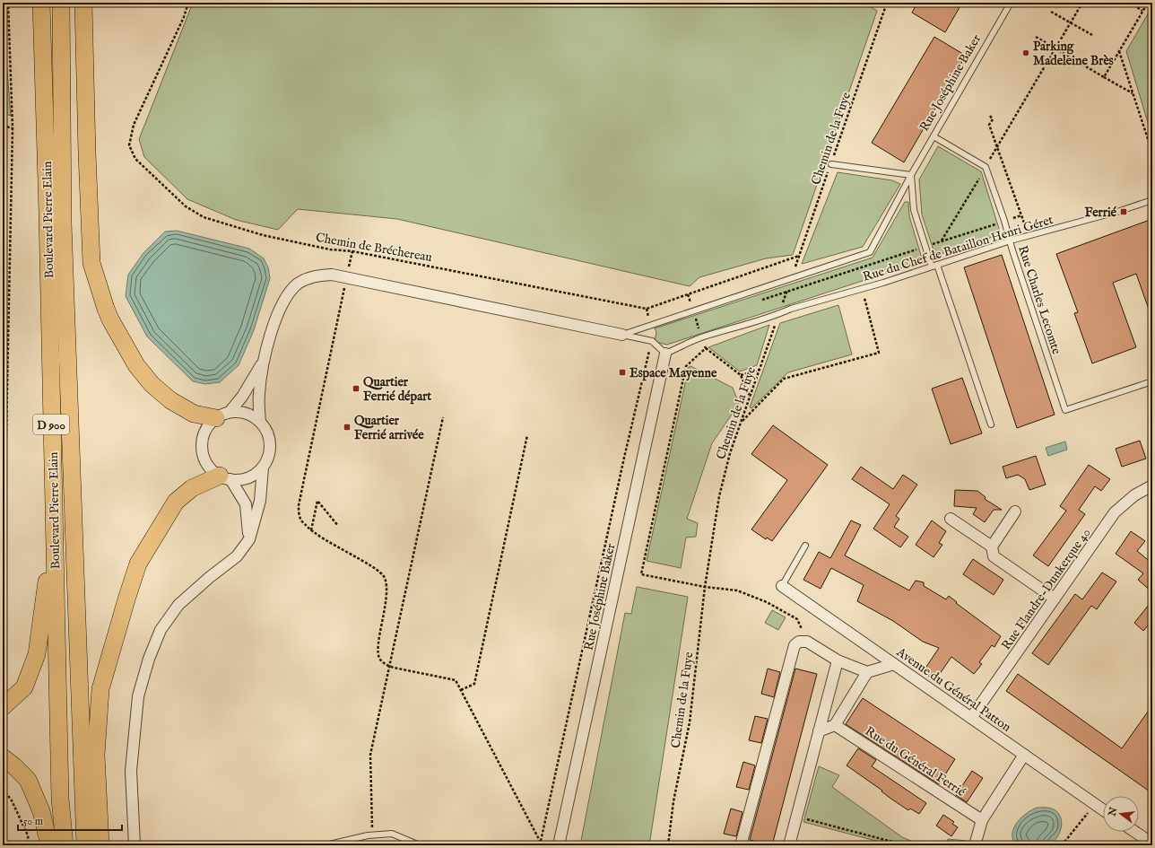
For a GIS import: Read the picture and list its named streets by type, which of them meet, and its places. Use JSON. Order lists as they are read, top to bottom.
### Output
{
  "streets": {
    "main road": ["Boulevard Pierre Elain", "D 900"],
    "street": [
      "Rue Joséphine Baker",
      "Rue Flandre-Dunkerque 40",
      "Avenue du Général Patton",
      "Rue du Général Ferrié"
    ],
    "lane": ["Rue du Chef de Bataillon Henri Géret", "Rue Charles Lecomte"],
    "path": ["Chemin de la Fuye", "Chemin de Bréchereau"]
  },
  "crossings": [
    ["Rue Joséphine Baker", "Chemin de la Fuye"],
    ["Rue Joséphine Baker", "Rue du Chef de Bataillon Henri Géret"],
    ["Chemin de la Fuye", "Rue du Chef de Bataillon Henri Géret"],
    ["Rue du Chef de Bataillon Henri Géret", "Rue Charles Lecomte"],
    ["Rue Flandre-Dunkerque 40", "Avenue du Général Patton"]
  ],
  "places": {
    "other": ["Parking Madeleine Brès"],
    "transit": [
      "Ferrié",
      "Espace Mayenne",
      "Quartier Ferrié départ",
      "Quartier Ferrié arrivée"
    ]
  },
  "scale_bar": "50 m",
  "north": "left"
}
